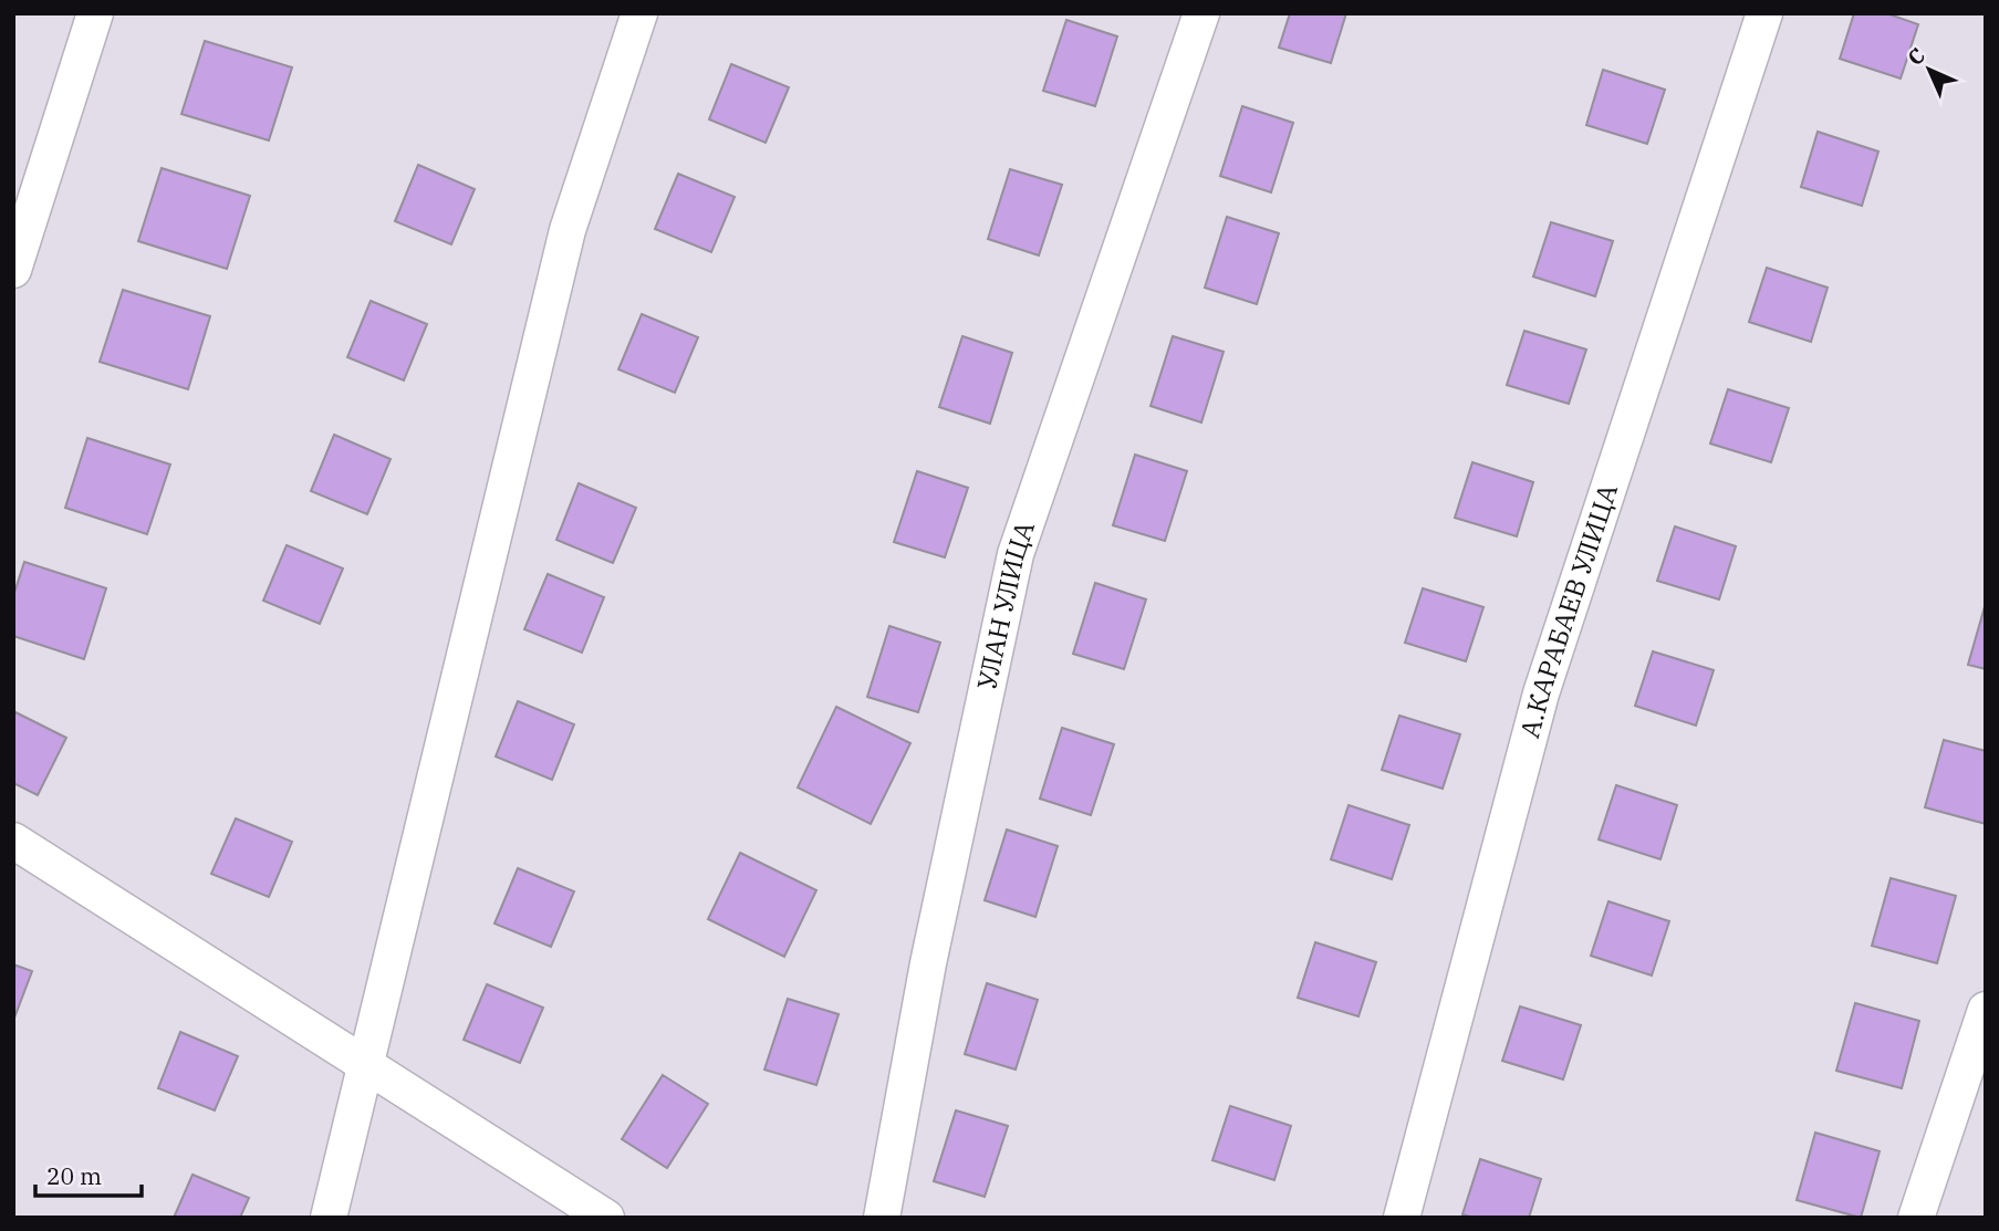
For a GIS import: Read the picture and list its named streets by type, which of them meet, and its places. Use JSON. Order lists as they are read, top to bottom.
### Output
{
  "streets": {
    "street": ["УЛАН УЛИЦА", "А.КАРАБАЕВ УЛИЦА"]
  },
  "scale_bar": "20 m",
  "north": "top left"
}
